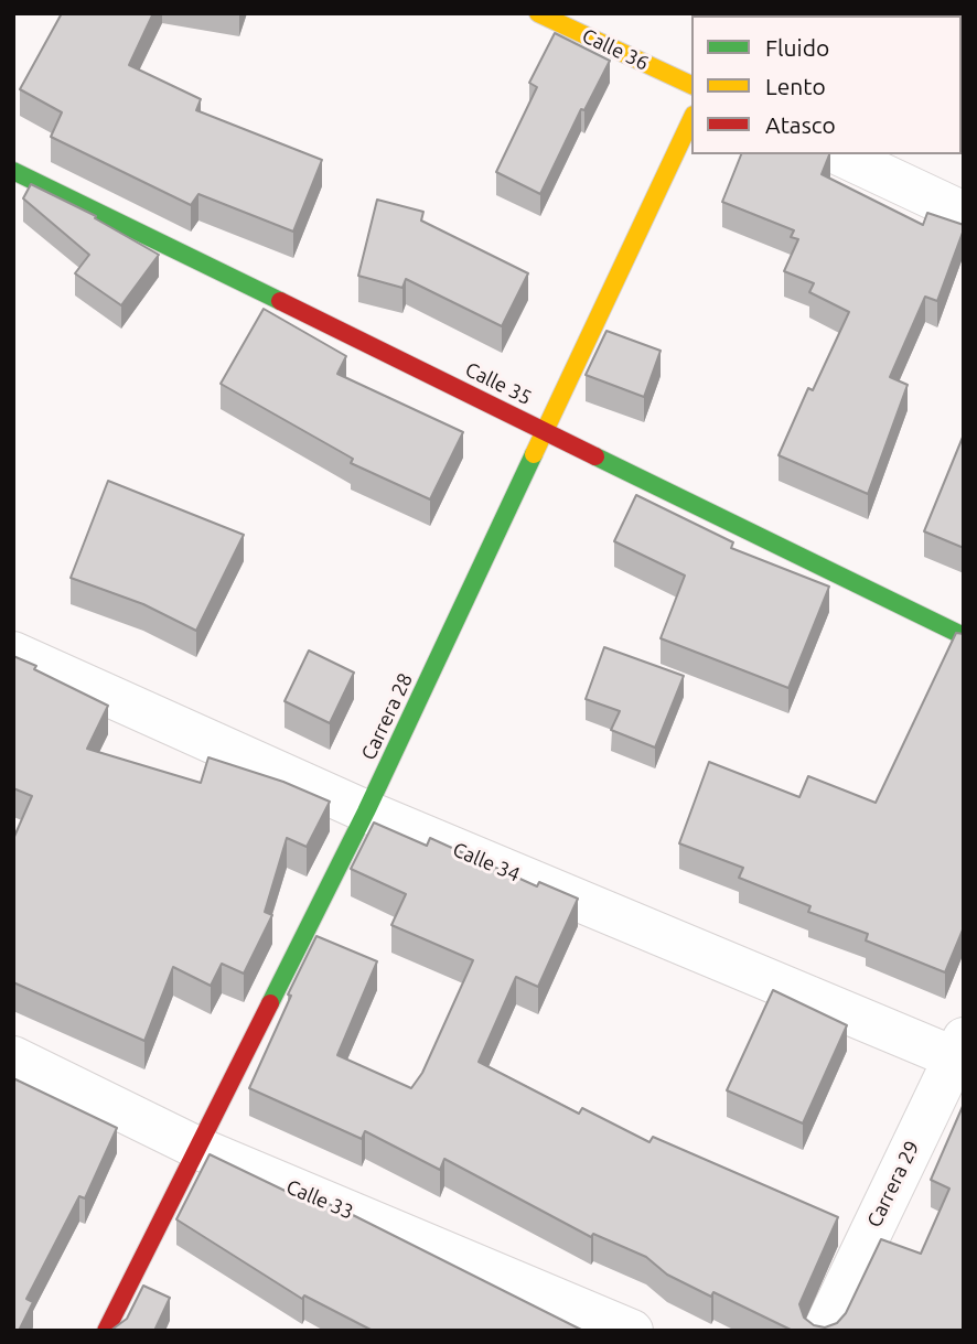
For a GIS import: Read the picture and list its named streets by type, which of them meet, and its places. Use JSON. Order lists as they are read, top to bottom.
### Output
{
  "streets": {
    "street": [
      "Calle 36",
      "Calle 35",
      "Carrera 28",
      "Calle 34",
      "Carrera 29",
      "Calle 33"
    ]
  },
  "crossings": [
    ["Calle 35", "Carrera 28"],
    ["Carrera 28", "Calle 34"],
    ["Carrera 28", "Calle 33"],
    ["Calle 34", "Carrera 29"]
  ],
  "legend": ["Fluido", "Lento", "Atasco"]
}
